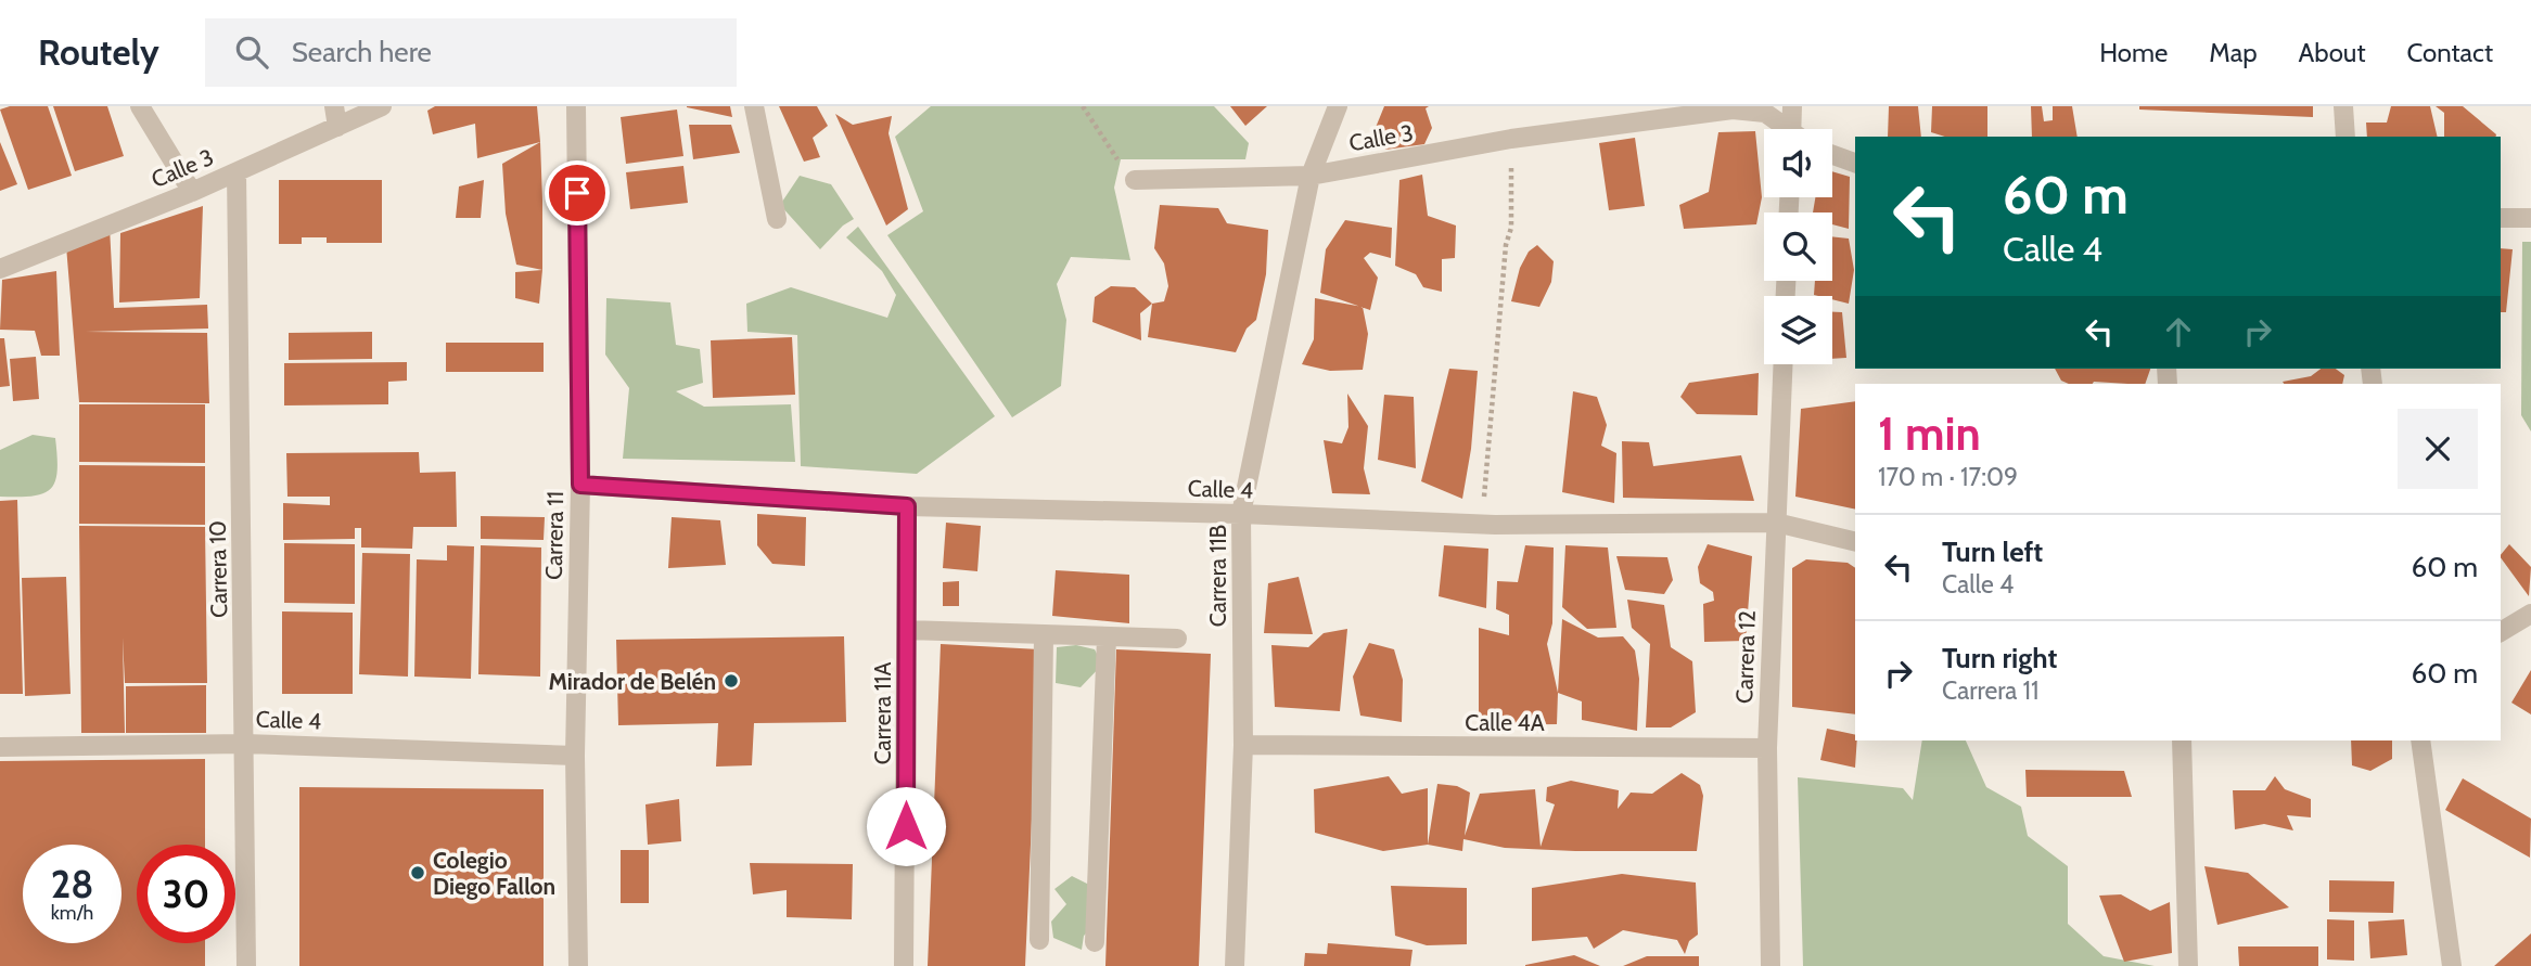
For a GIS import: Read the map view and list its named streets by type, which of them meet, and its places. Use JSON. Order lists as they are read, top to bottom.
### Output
{
  "streets": {
    "street": [
      "Calle 3",
      "Calle 4",
      "Carrera 11",
      "Carrera 10",
      "Carrera 11B",
      "Carrera 12",
      "Carrera 11A",
      "Calle 4A"
    ]
  },
  "crossings": [
    ["Calle 3", "Carrera 10"],
    ["Calle 3", "Carrera 11B"],
    ["Calle 4", "Carrera 11"],
    ["Calle 4", "Carrera 10"],
    ["Calle 4", "Carrera 11B"],
    ["Calle 4", "Carrera 12"],
    ["Calle 4", "Carrera 11A"],
    ["Carrera 11B", "Calle 4A"],
    ["Carrera 12", "Calle 4A"]
  ],
  "places": ["Mirador de Belén", "Colegio Diego Fallon"],
  "page": {
    "header": "Routely",
    "search": "Search here",
    "nav": [
      "Home",
      "Map",
      "About",
      "Contact"
    ],
    "turn": ["60 m", "Calle 4"],
    "heading": ["1 min", "170 m · 17:09"],
    "list": [
      {
        "name": "Turn left",
        "note": "Calle 4",
        "value": "60 m"
      },
      {
        "name": "Turn right",
        "note": "Carrera 11",
        "value": "60 m"
      }
    ],
    "speed": "28 km/h",
    "limit": "30"
  }
}
